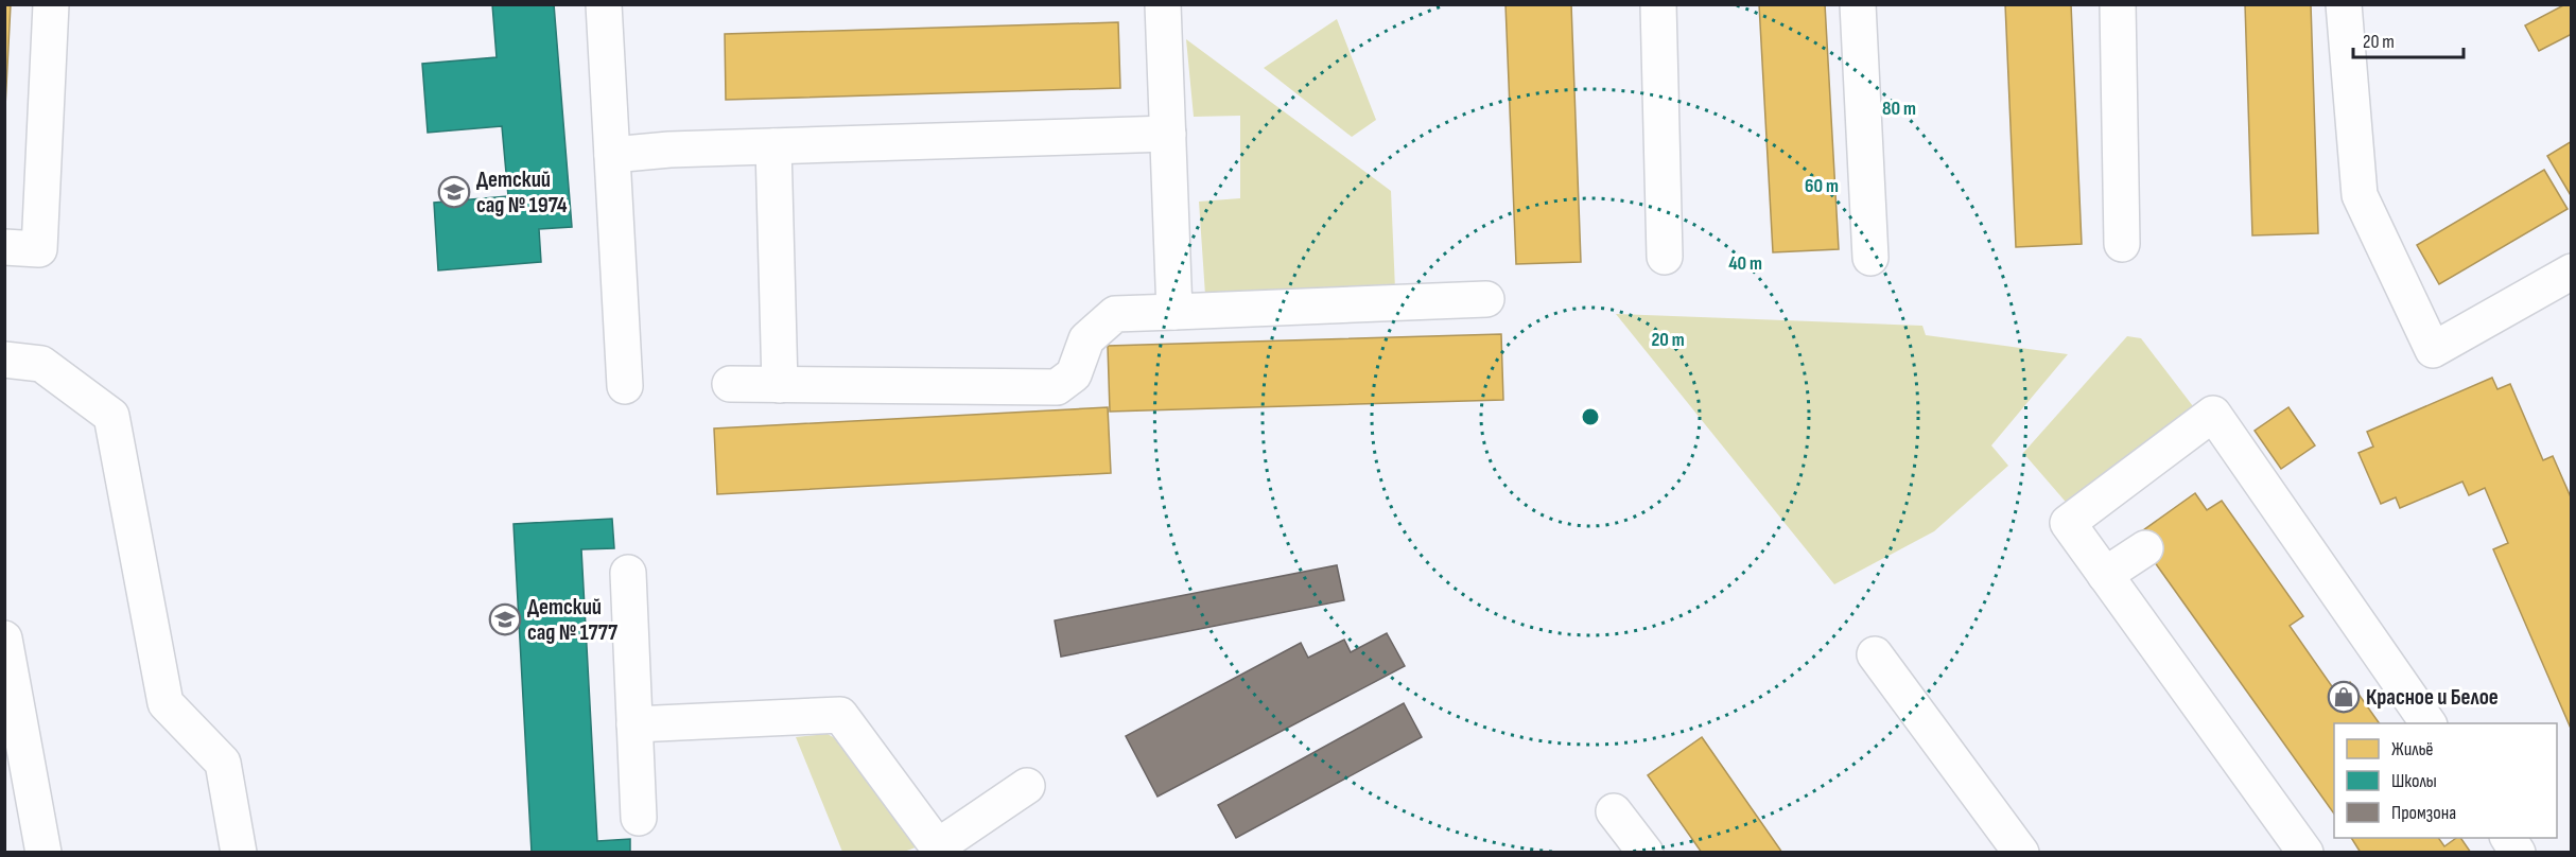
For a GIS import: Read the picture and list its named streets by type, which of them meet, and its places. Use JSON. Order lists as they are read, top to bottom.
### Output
{
  "places": {
    "school or university": ["Детский сад № 1974", "Детский сад № 1777"],
    "shop": ["Красное и Белое"]
  },
  "legend": ["Жильё", "Школы", "Промзона"],
  "scale_bar": "20 m",
  "rings": [
    "80 m",
    "60 m",
    "40 m",
    "20 m"
  ]
}
